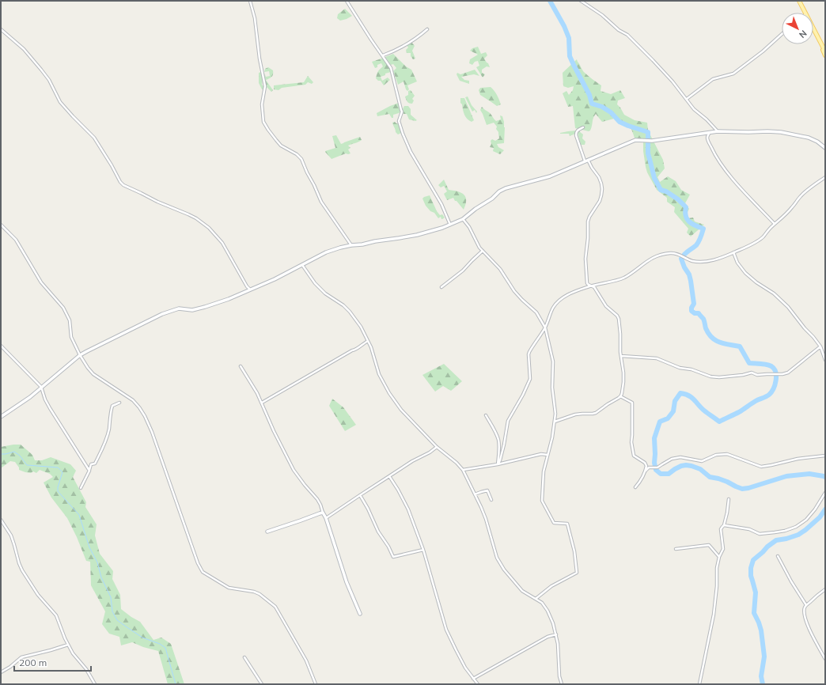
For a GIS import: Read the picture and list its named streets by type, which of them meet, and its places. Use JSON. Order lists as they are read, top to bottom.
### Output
{
  "scale_bar": "200 m",
  "north": "bottom right"
}
